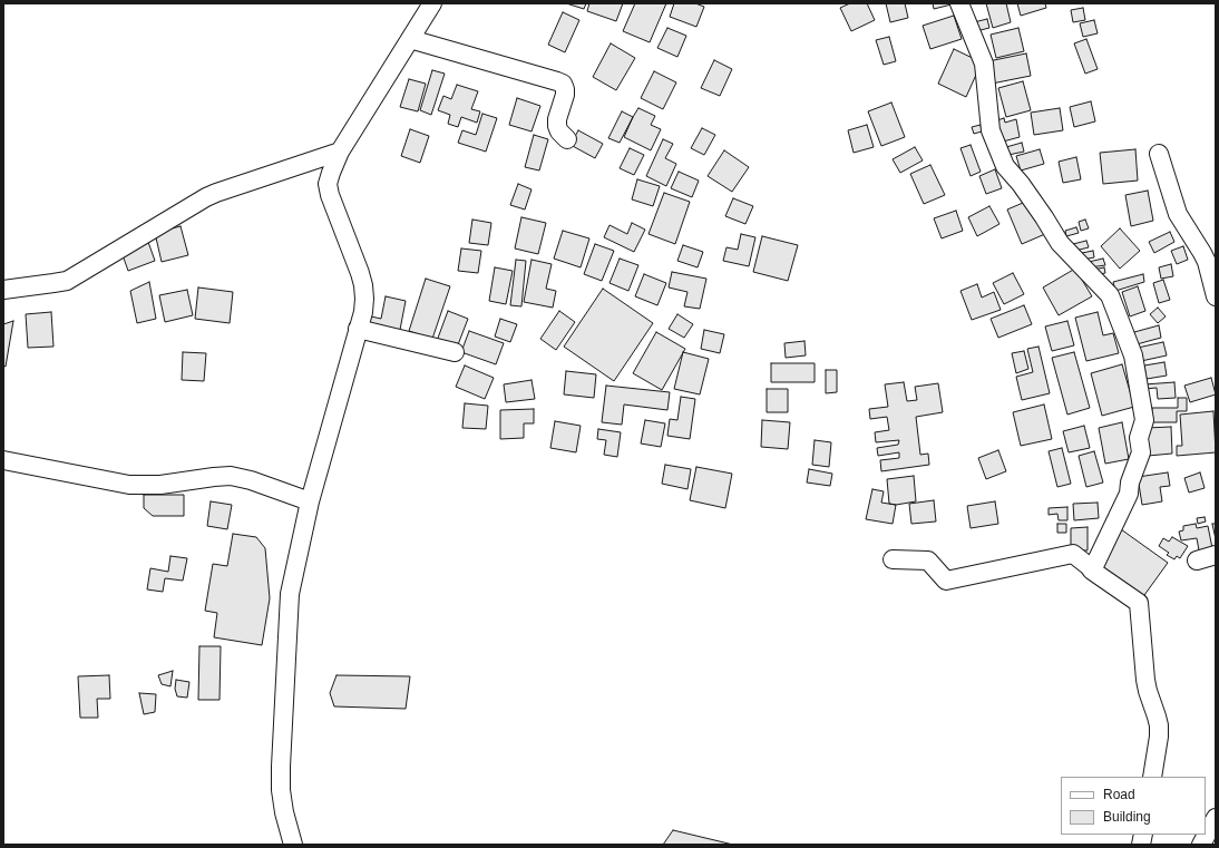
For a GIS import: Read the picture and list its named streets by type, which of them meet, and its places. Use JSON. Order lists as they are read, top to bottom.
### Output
{
  "legend": ["Road", "Building"]
}
